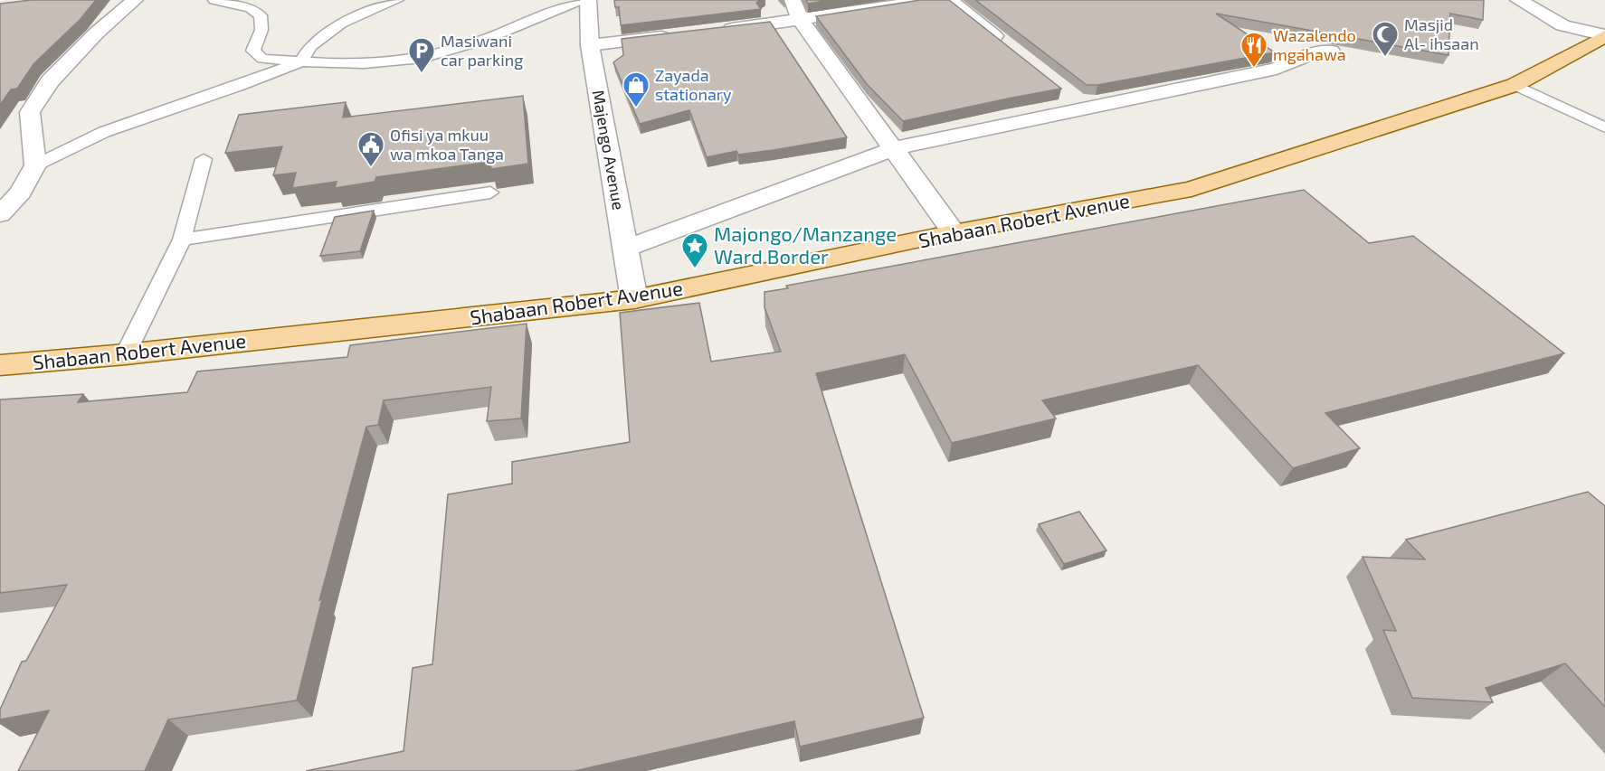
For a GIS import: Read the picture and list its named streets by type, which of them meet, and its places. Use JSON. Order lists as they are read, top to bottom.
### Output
{
  "streets": {
    "main road": ["Shabaan Robert Avenue"],
    "street": ["Majengo Avenue"]
  },
  "crossings": [
    ["Majengo Avenue", "Shabaan Robert Avenue"]
  ],
  "places": {
    "mosque": ["Masjid Al- ihsaan"],
    "restaurant": ["Wazalendo mgahawa"],
    "parking": ["Masiwani car parking"],
    "shop": ["Zayada stationary"],
    "public building": ["Ofisi ya mkuu wa mkoa Tanga"],
    "place": ["Majongo/Manzange Ward Border"]
  }
}
